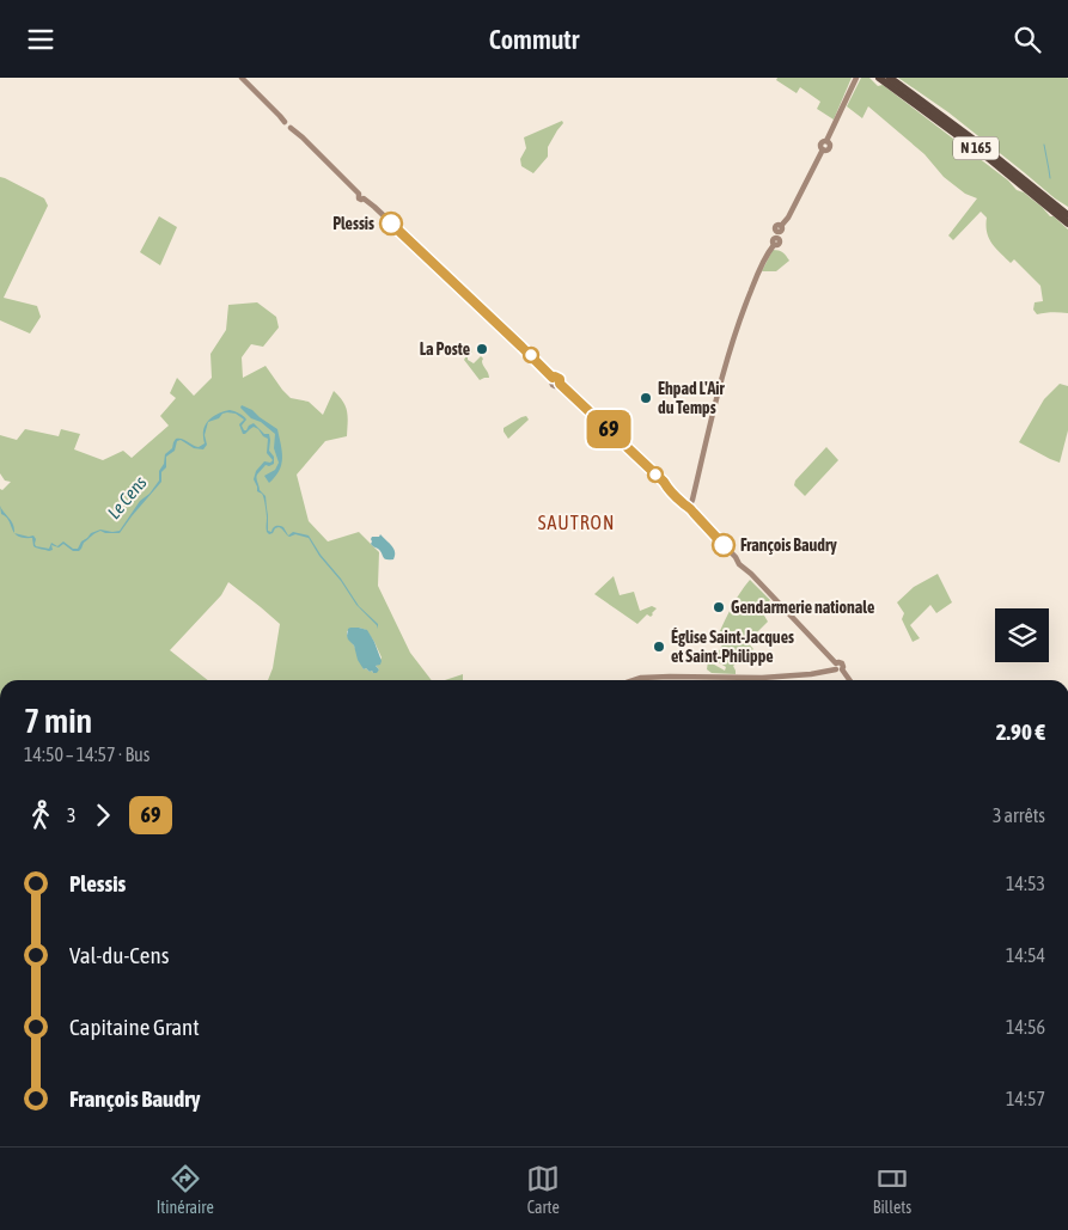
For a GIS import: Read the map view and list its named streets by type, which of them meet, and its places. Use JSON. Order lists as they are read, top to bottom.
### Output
{
  "streets": {
    "highway": ["N 165"]
  },
  "districts": ["SAUTRON"],
  "water": ["Le Cens"],
  "places": [
    "Plessis",
    "La Poste",
    "Ehpad L'Air du Temps",
    "François Baudry",
    "Gendarmerie nationale",
    "Église Saint-Jacques et Saint-Philippe"
  ],
  "lines": ["bus line 69"],
  "page": {
    "header": "Commutr",
    "on_map": "69",
    "heading": ["7 min", "14:50 – 14:57 · Bus", "2.90 €"],
    "legs": ["3", "69", "3 arrêts"],
    "list": [
      {
        "name": "Plessis",
        "value": "14:53"
      },
      {
        "name": "Val-du-Cens",
        "value": "14:54"
      },
      {
        "name": "Capitaine Grant",
        "value": "14:56"
      },
      {
        "name": "François Baudry",
        "value": "14:57"
      }
    ],
    "tabs": ["Itinéraire", "Carte", "Billets"]
  }
}
